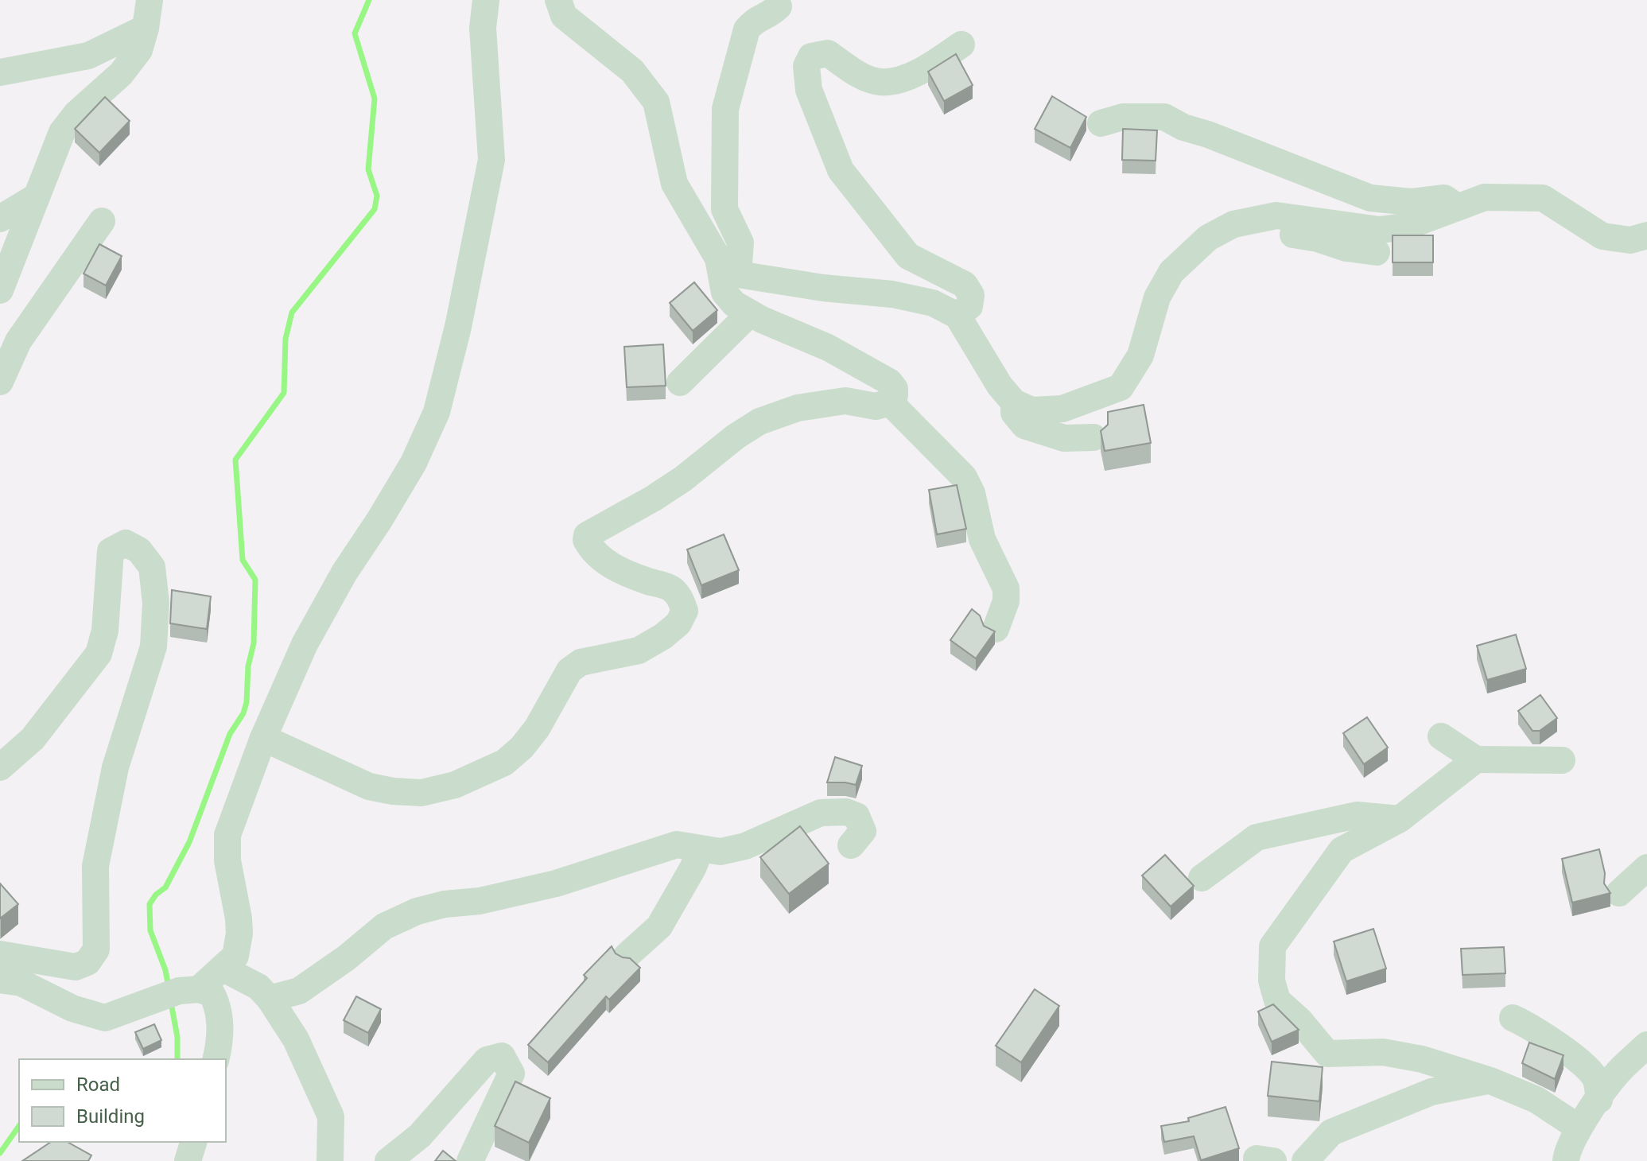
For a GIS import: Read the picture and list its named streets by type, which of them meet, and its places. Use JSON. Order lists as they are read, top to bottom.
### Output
{
  "legend": ["Road", "Building"]
}
